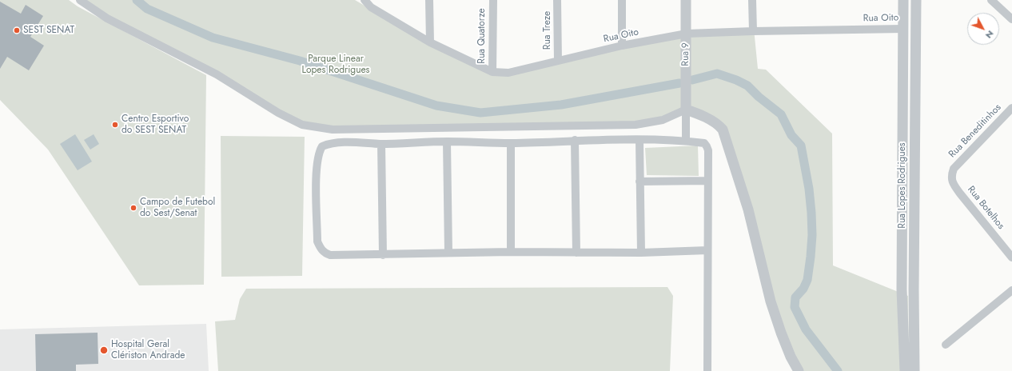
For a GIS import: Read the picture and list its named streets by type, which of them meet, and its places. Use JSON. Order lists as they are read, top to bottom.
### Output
{
  "streets": {
    "street": [
      "Rua Oito",
      "Rua Treze",
      "Rua Quatorze",
      "Rua 9",
      "Rua Beneditinhos",
      "Rua Lopes Rodrigues",
      "Rua Botelhos"
    ]
  },
  "crossings": [
    ["Rua Oito", "Rua Treze"],
    ["Rua Oito", "Rua Quatorze"],
    ["Rua Oito", "Rua 9"],
    ["Rua Oito", "Rua Lopes Rodrigues"],
    ["Rua Beneditinhos", "Rua Botelhos"]
  ],
  "parks": ["Parque Linear Lopes Rodrigues"],
  "places": [
    "SEST SENAT",
    "Centro Esportivo do SEST SENAT",
    "Campo de Futebol do Sest/Senat",
    "Hospital Geral Clériston Andrade"
  ],
  "north": "bottom right"
}
